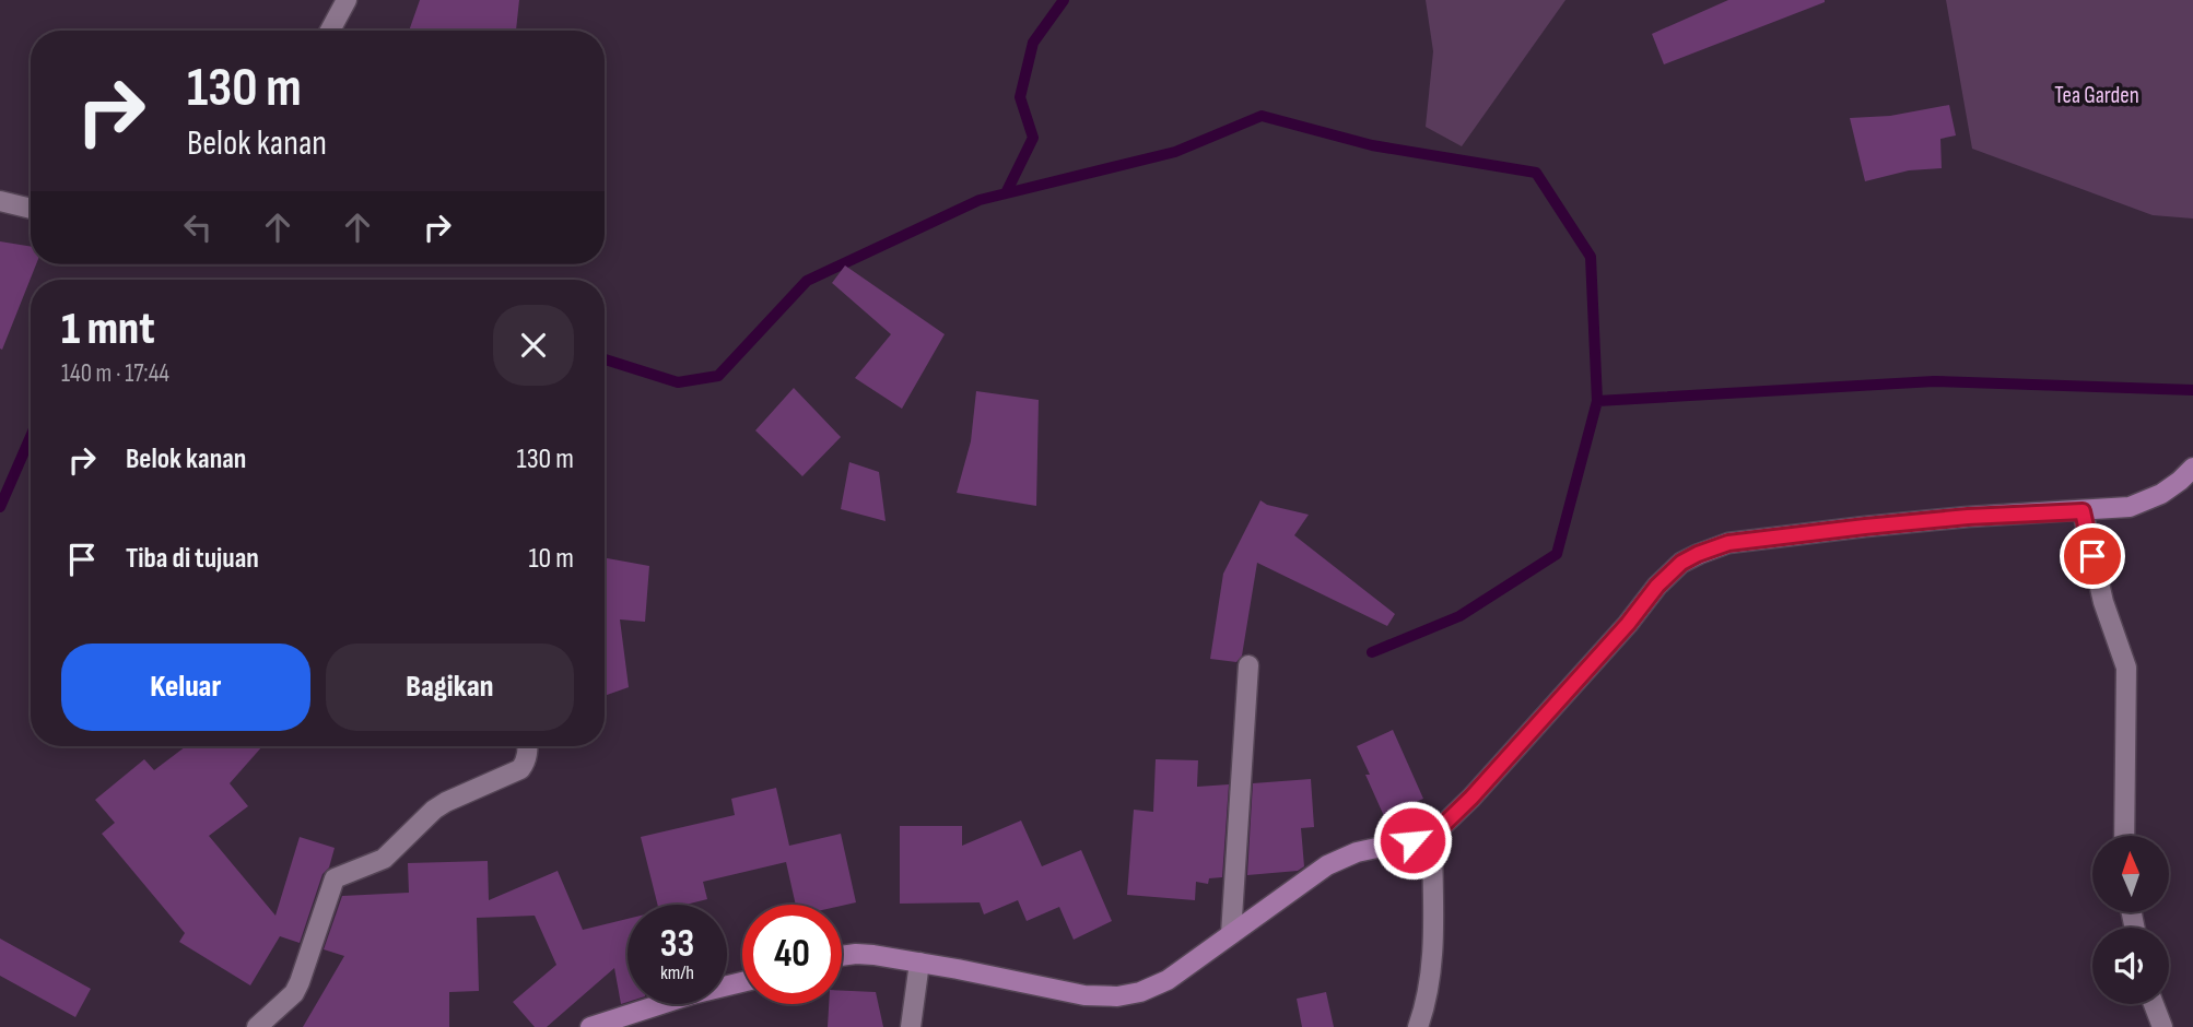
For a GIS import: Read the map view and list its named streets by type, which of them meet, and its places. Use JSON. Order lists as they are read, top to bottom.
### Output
{
  "parks": ["Tea Garden"],
  "north": "top",
  "page": {
    "turn": ["130 m", "Belok kanan"],
    "heading": ["1 mnt", "140 m · 17:44"],
    "list": [
      {
        "name": "Belok kanan",
        "value": "130 m"
      },
      {
        "name": "Tiba di tujuan",
        "value": "10 m"
      }
    ],
    "buttons": ["Keluar", "Bagikan"],
    "speed": "33 km/h",
    "limit": "40"
  }
}
